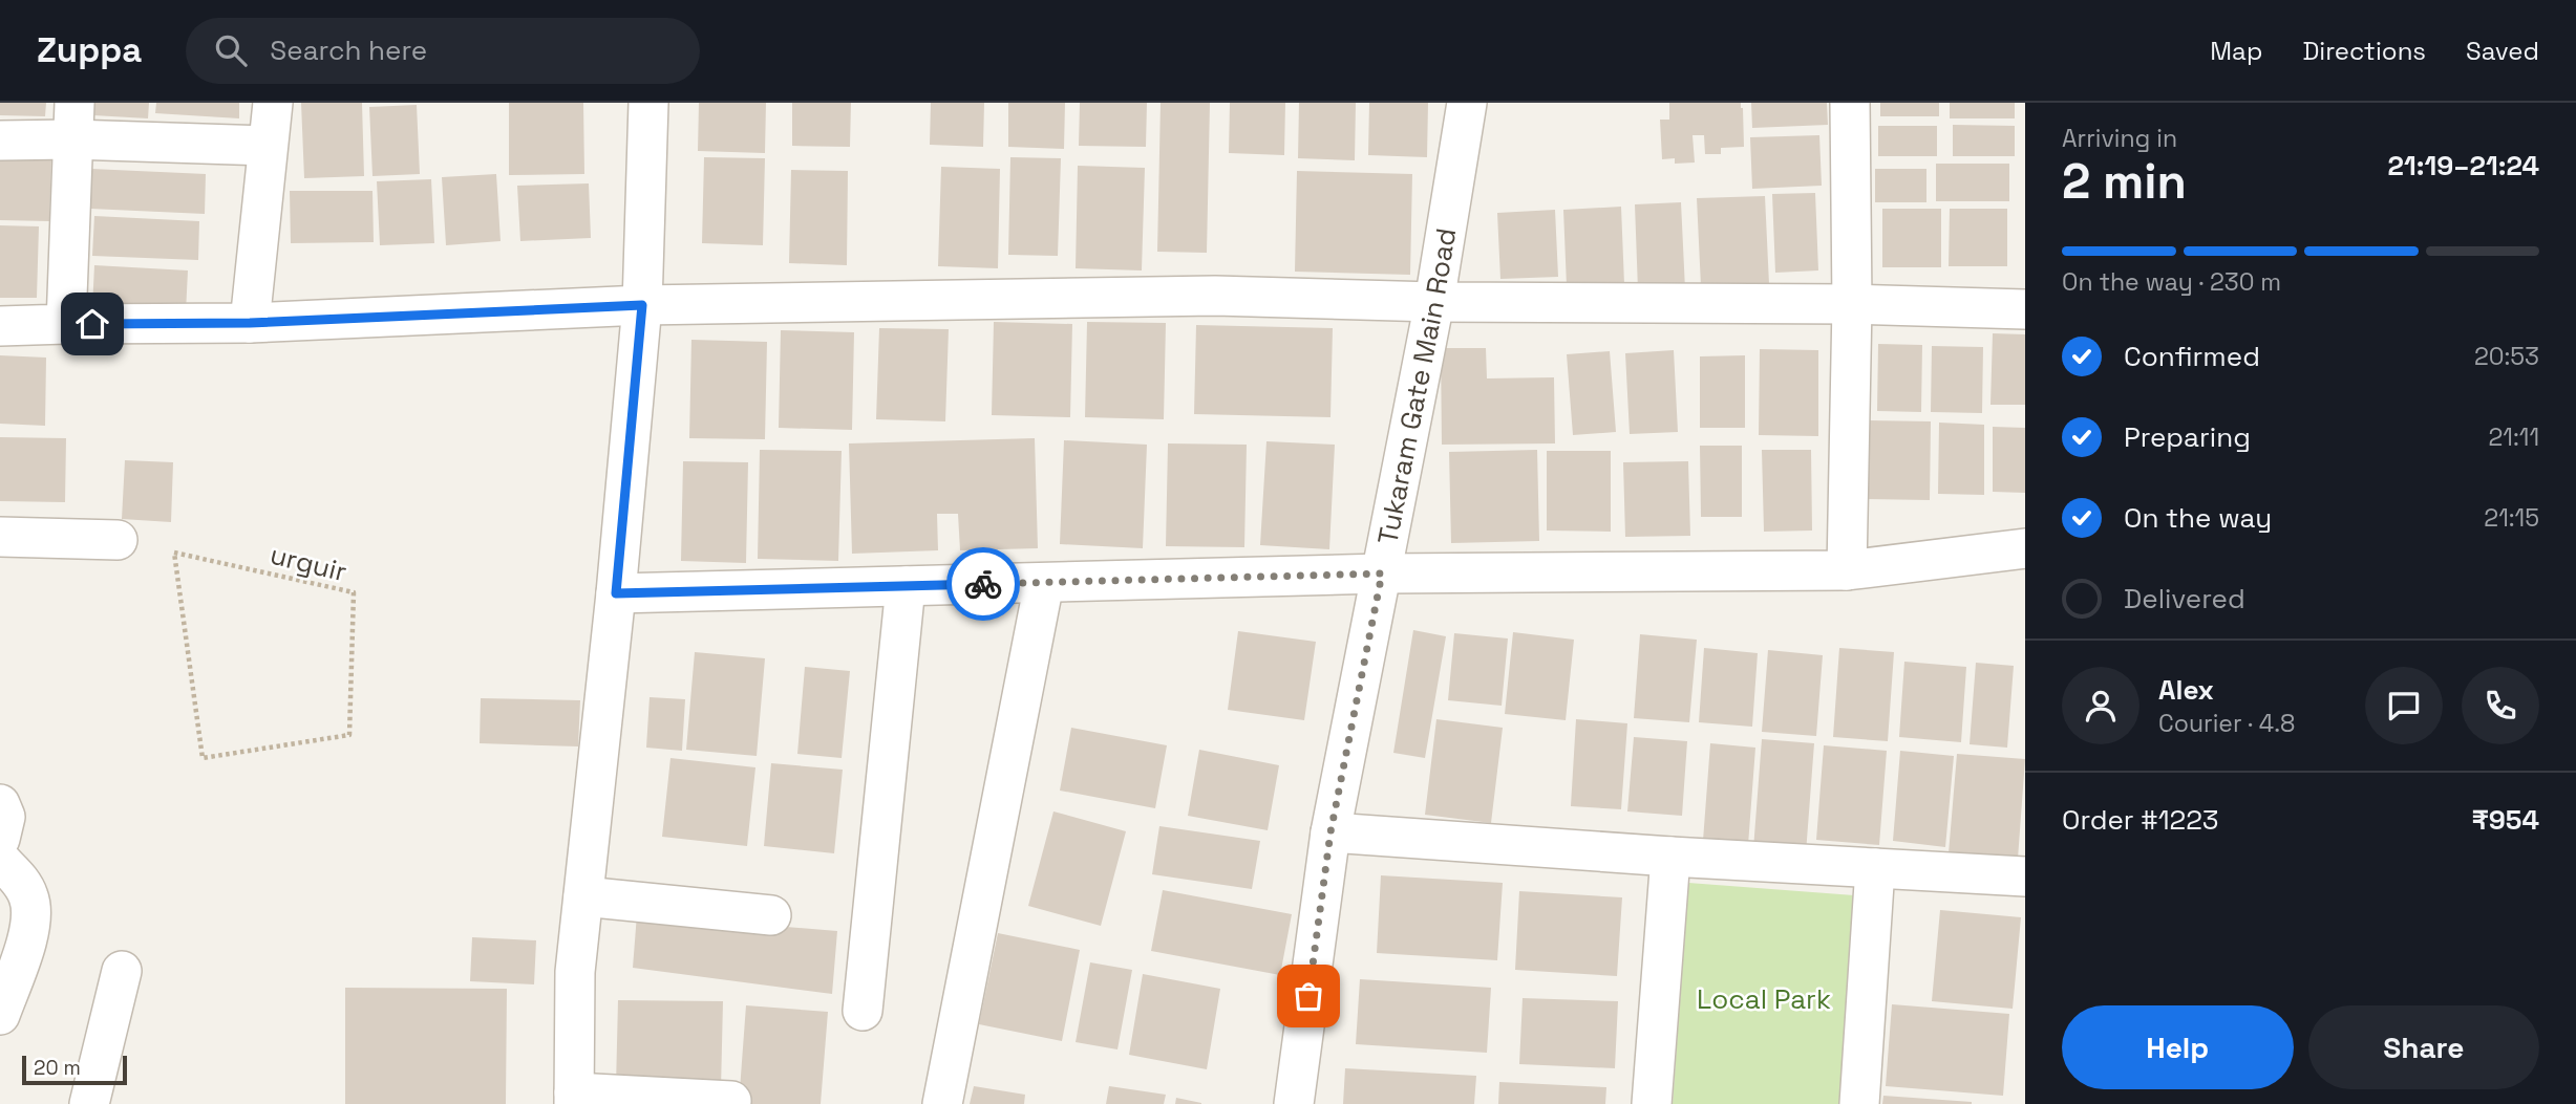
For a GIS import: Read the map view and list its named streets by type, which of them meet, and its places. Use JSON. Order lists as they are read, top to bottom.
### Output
{
  "streets": {
    "street": ["Tukaram Gate Main Road"],
    "path": ["urguir"]
  },
  "parks": ["Local Park"],
  "scale_bar": "20 m",
  "page": {
    "header": "Zuppa",
    "search": "Search here",
    "nav": ["Map", "Directions", "Saved"],
    "heading": ["2 min", "Arriving in", "21:19–21:24"],
    "panel": [
      "Alex",
      "Courier · 4.8",
      "Order #1223",
      "₹954"
    ],
    "bar": "On the way · 230 m",
    "list": [
      ["Confirmed", "20:53"],
      ["Preparing", "21:11"],
      ["On the way", "21:15"],
      "Delivered"
    ],
    "buttons": ["Help", "Share"],
    "scale": "20 m"
  }
}
